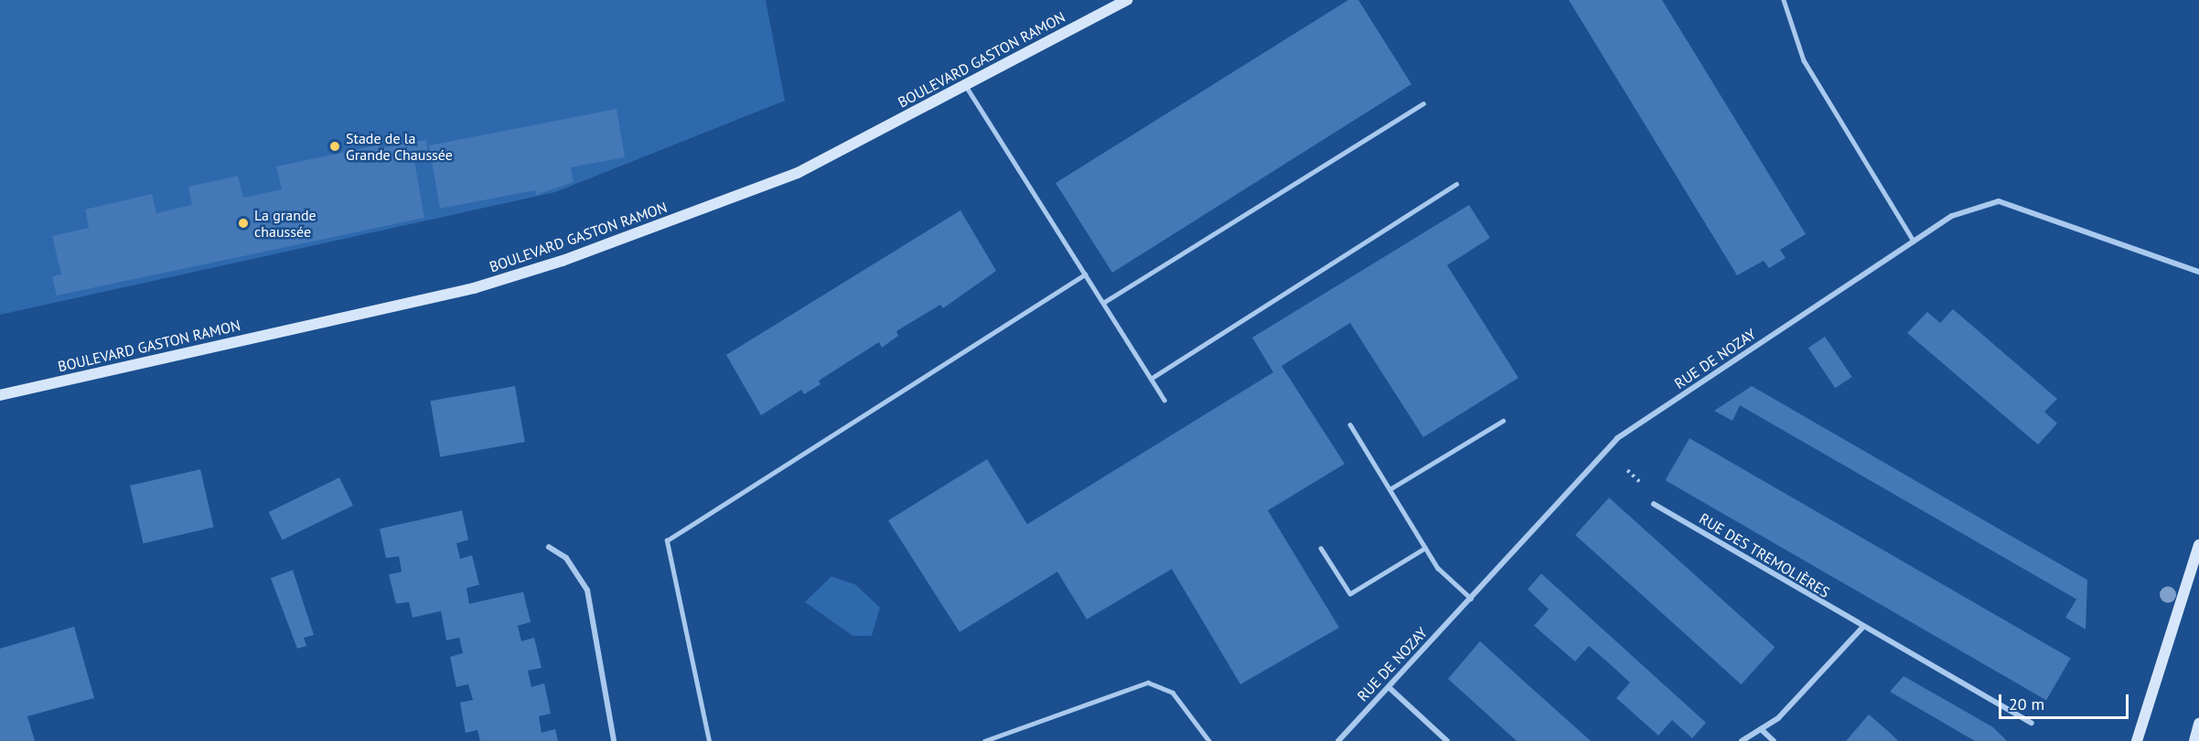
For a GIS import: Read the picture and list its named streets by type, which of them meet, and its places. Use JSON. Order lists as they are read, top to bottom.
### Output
{
  "streets": {
    "main road": ["BOULEVARD GASTON RAMON"],
    "street": ["RUE DE NOZAY", "RUE DES TREMOLIÈRES"]
  },
  "places": ["Stade de la Grande Chaussée", "La grande chaussée"],
  "scale_bar": "20 m"
}
